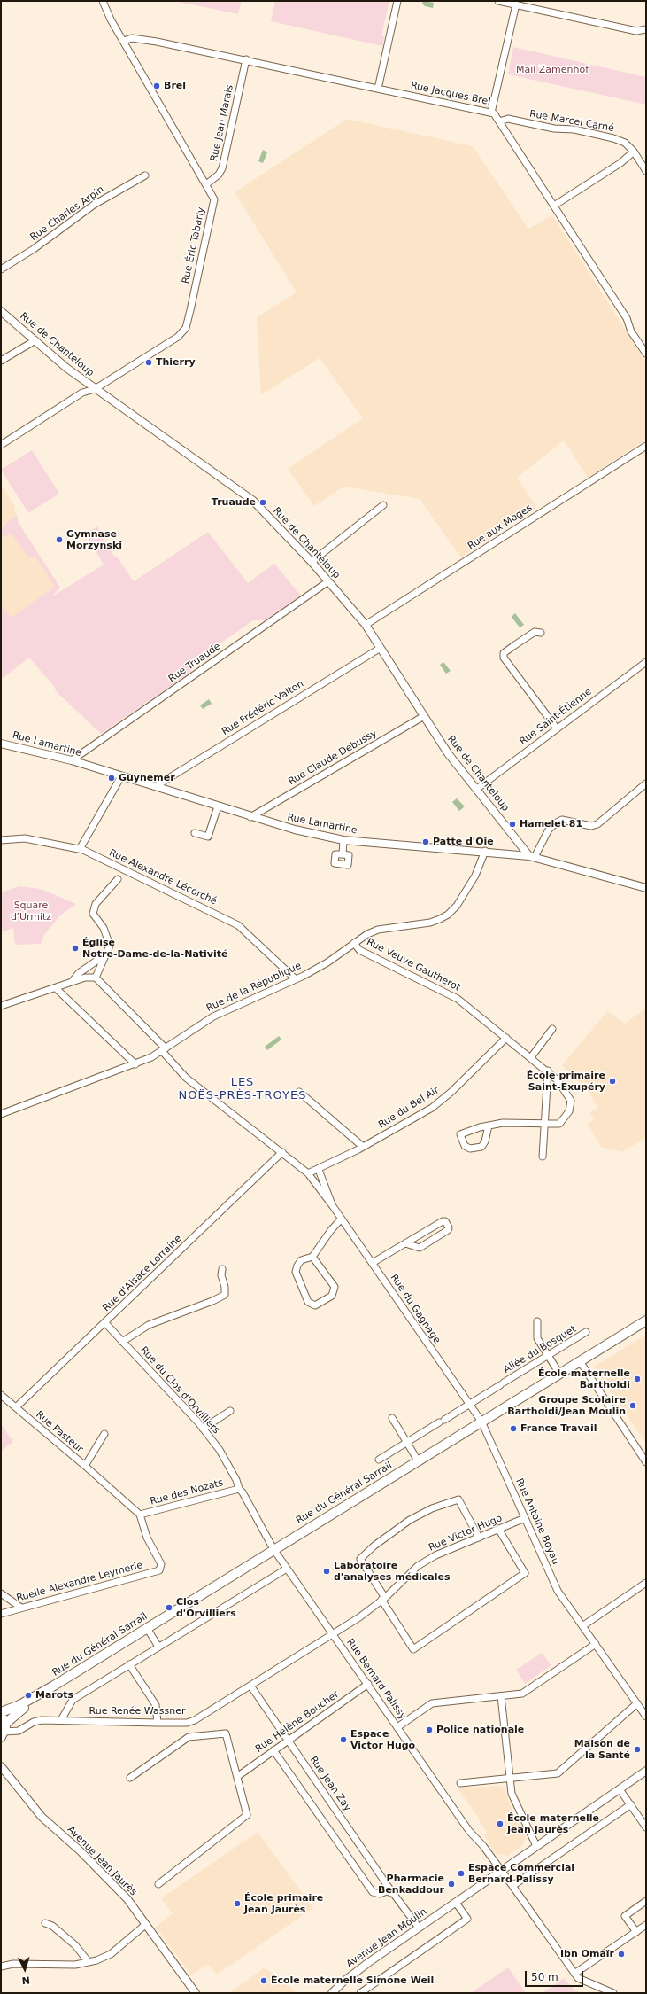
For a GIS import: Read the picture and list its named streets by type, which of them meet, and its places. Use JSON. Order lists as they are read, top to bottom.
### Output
{
  "streets": {
    "main road": ["Rue du Général Sarrail"],
    "street": [
      "Rue Jacques Brel",
      "Rue Marcel Carné",
      "Rue Jean Marais",
      "Rue Charles Arpin",
      "Rue Éric Tabarly",
      "Rue de Chanteloup",
      "Rue aux Moges",
      "Rue Truaude",
      "Rue Frédéric Valton",
      "Rue Saint-Étienne",
      "Rue Lamartine",
      "Rue Claude Debussy",
      "Rue Alexandre Lécorché",
      "Rue Veuve Gautherot",
      "Rue de la République",
      "Rue du Bel Air",
      "Rue d'Alsace Lorraine",
      "Rue du Gagnage",
      "Allée du Bosquet",
      "Rue du Clos d'Orvilliers",
      "Rue Pasteur",
      "Rue des Nozats",
      "Rue Antoine Boyau",
      "Rue Victor Hugo",
      "Ruelle Alexandre Leymerie",
      "Rue Bernard Palissy",
      "Rue Renée Wassner",
      "Rue Hélène Boucher",
      "Rue Jean Zay",
      "Avenue Jean Jaurès",
      "Avenue Jean Moulin"
    ]
  },
  "crossings": [
    ["Rue Jacques Brel", "Rue Marcel Carné"],
    ["Rue Jacques Brel", "Rue Jean Marais"],
    ["Rue Jacques Brel", "Rue Éric Tabarly"],
    ["Rue Jean Marais", "Rue Éric Tabarly"],
    ["Rue Éric Tabarly", "Rue de Chanteloup"],
    ["Rue de Chanteloup", "Rue aux Moges"],
    ["Rue de Chanteloup", "Rue Truaude"],
    ["Rue de Chanteloup", "Rue Frédéric Valton"],
    ["Rue de Chanteloup", "Rue Saint-Étienne"],
    ["Rue de Chanteloup", "Rue Lamartine"],
    ["Rue de Chanteloup", "Rue Claude Debussy"],
    ["Rue Truaude", "Rue Lamartine"],
    ["Rue Frédéric Valton", "Rue Lamartine"],
    ["Rue Lamartine", "Rue Claude Debussy"],
    ["Rue Lamartine", "Rue de la République"],
    ["Rue Alexandre Lécorché", "Rue de la République"],
    ["Rue Veuve Gautherot", "Rue de la République"],
    ["Rue Veuve Gautherot", "Rue du Bel Air"],
    ["Rue de la République", "Rue du Gagnage"],
    ["Rue du Bel Air", "Rue du Gagnage"],
    ["Rue d'Alsace Lorraine", "Rue du Gagnage"],
    ["Rue d'Alsace Lorraine", "Rue du Clos d'Orvilliers"],
    ["Rue d'Alsace Lorraine", "Rue Pasteur"],
    ["Rue du Gagnage", "Allée du Bosquet"],
    ["Rue du Gagnage", "Rue du Général Sarrail"],
    ["Rue du Gagnage", "Rue Antoine Boyau"],
    ["Rue du Clos d'Orvilliers", "Rue des Nozats"],
    ["Rue du Clos d'Orvilliers", "Rue du Général Sarrail"],
    ["Rue du Clos d'Orvilliers", "Rue Bernard Palissy"],
    ["Rue Pasteur", "Rue des Nozats"],
    ["Rue Pasteur", "Ruelle Alexandre Leymerie"],
    ["Rue des Nozats", "Ruelle Alexandre Leymerie"],
    ["Rue du Général Sarrail", "Rue Antoine Boyau"],
    ["Rue du Général Sarrail", "Rue Bernard Palissy"],
    ["Rue du Général Sarrail", "Rue Renée Wassner"],
    ["Rue Antoine Boyau", "Rue Victor Hugo"],
    ["Rue Victor Hugo", "Rue Bernard Palissy"],
    ["Rue Victor Hugo", "Rue Renée Wassner"],
    ["Rue Bernard Palissy", "Rue Renée Wassner"],
    ["Rue Bernard Palissy", "Rue Hélène Boucher"],
    ["Rue Bernard Palissy", "Avenue Jean Moulin"],
    ["Rue Renée Wassner", "Rue Jean Zay"],
    ["Rue Hélène Boucher", "Rue Jean Zay"],
    ["Rue Jean Zay", "Avenue Jean Moulin"]
  ],
  "districts": ["LES NOËS-PRÈS-TROYES"],
  "parks": ["Mail Zamenhof", "Square d'Urmitz"],
  "places": [
    "Brel",
    "Thierry",
    "Truaude",
    "Gymnase Morzynski",
    "Guynemer",
    "Hamelet 81",
    "Patte d'Oie",
    "Église Notre-Dame-de-la-Nativité",
    "École primaire Saint-Exupéry",
    "École maternelle Bartholdi",
    "Groupe Scolaire Bartholdi/Jean Moulin",
    "France Travail",
    "Laboratoire d'analyses médicales",
    "Clos d'Orvilliers",
    "Marots",
    "Police nationale",
    "Espace Victor Hugo",
    "Maison de la Santé",
    "École maternelle Jean Jaurès",
    "Espace Commercial Bernard Palissy",
    "Pharmacie Benkaddour",
    "École primaire Jean Jaurès",
    "Ibn Omaïr",
    "École maternelle Simone Weil"
  ],
  "scale_bar": "50 m",
  "north": "bottom"
}
